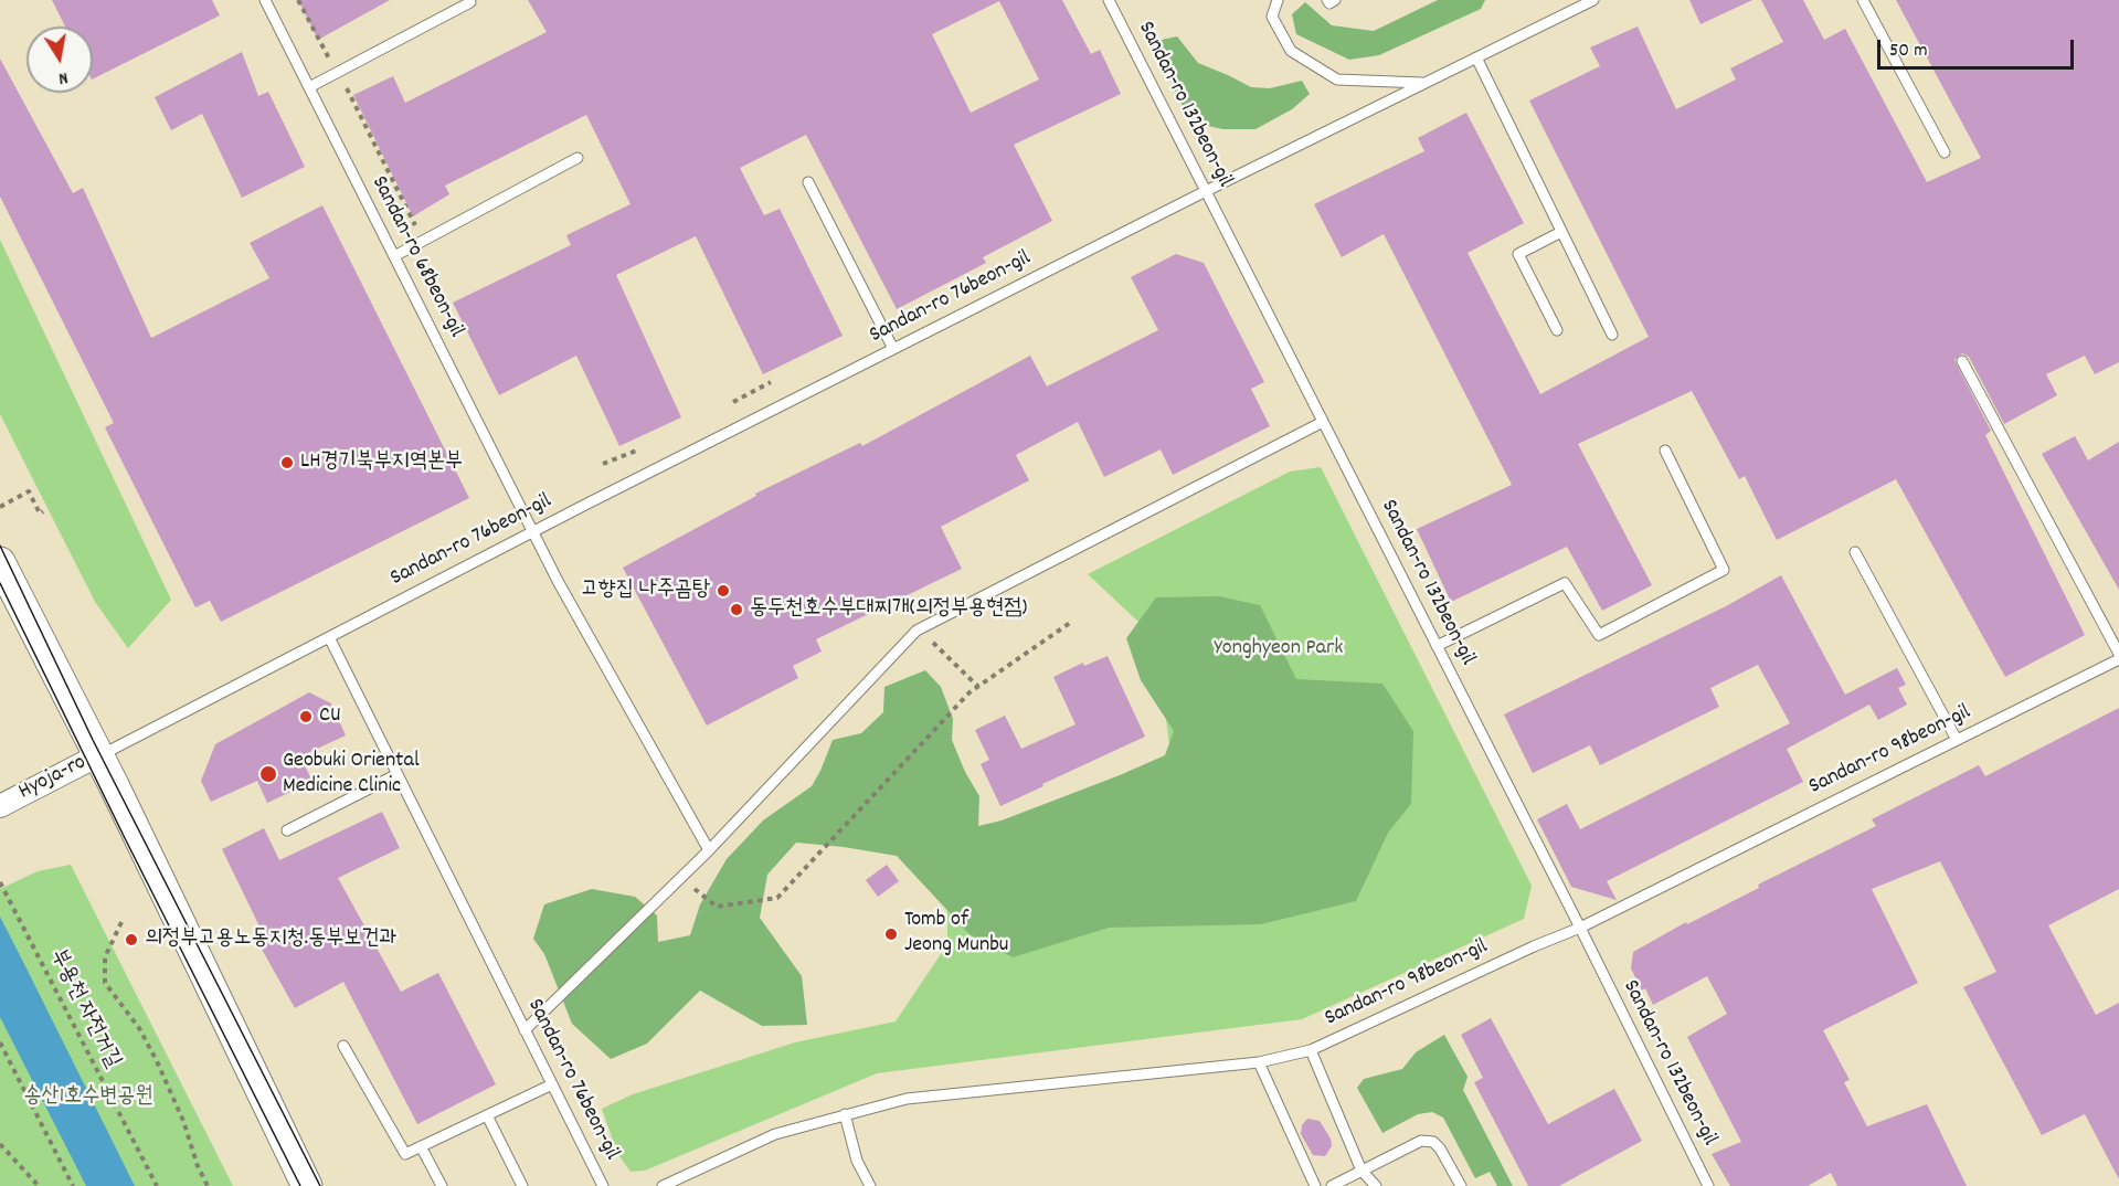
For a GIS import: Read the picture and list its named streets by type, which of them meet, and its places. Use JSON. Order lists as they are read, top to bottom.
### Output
{
  "streets": {
    "street": ["Hyoja-ro"],
    "lane": [
      "Sandan-ro 132beon-gil",
      "Sandan-ro 68beon-gil",
      "Sandan-ro 76beon-gil",
      "Sandan-ro 98beon-gil"
    ],
    "path": ["부용천 자전거길"]
  },
  "crossings": [
    ["Sandan-ro 132beon-gil", "Sandan-ro 76beon-gil"],
    ["Sandan-ro 132beon-gil", "Sandan-ro 98beon-gil"],
    ["Sandan-ro 68beon-gil", "Sandan-ro 76beon-gil"],
    ["Sandan-ro 76beon-gil", "Hyoja-ro"]
  ],
  "parks": ["Yonghyeon Park", "송산1호수변공원"],
  "places": [
    "LH경기북부지역본부",
    "고향집 나주곰탕",
    "동두천호수부대찌개(의정부용현점)",
    "CU",
    "Geobuki Oriental Medicine Clinic",
    "Tomb of Jeong Munbu",
    "의정부고용노동지청.동부보건과"
  ],
  "scale_bar": "50 m",
  "north": "bottom"
}
